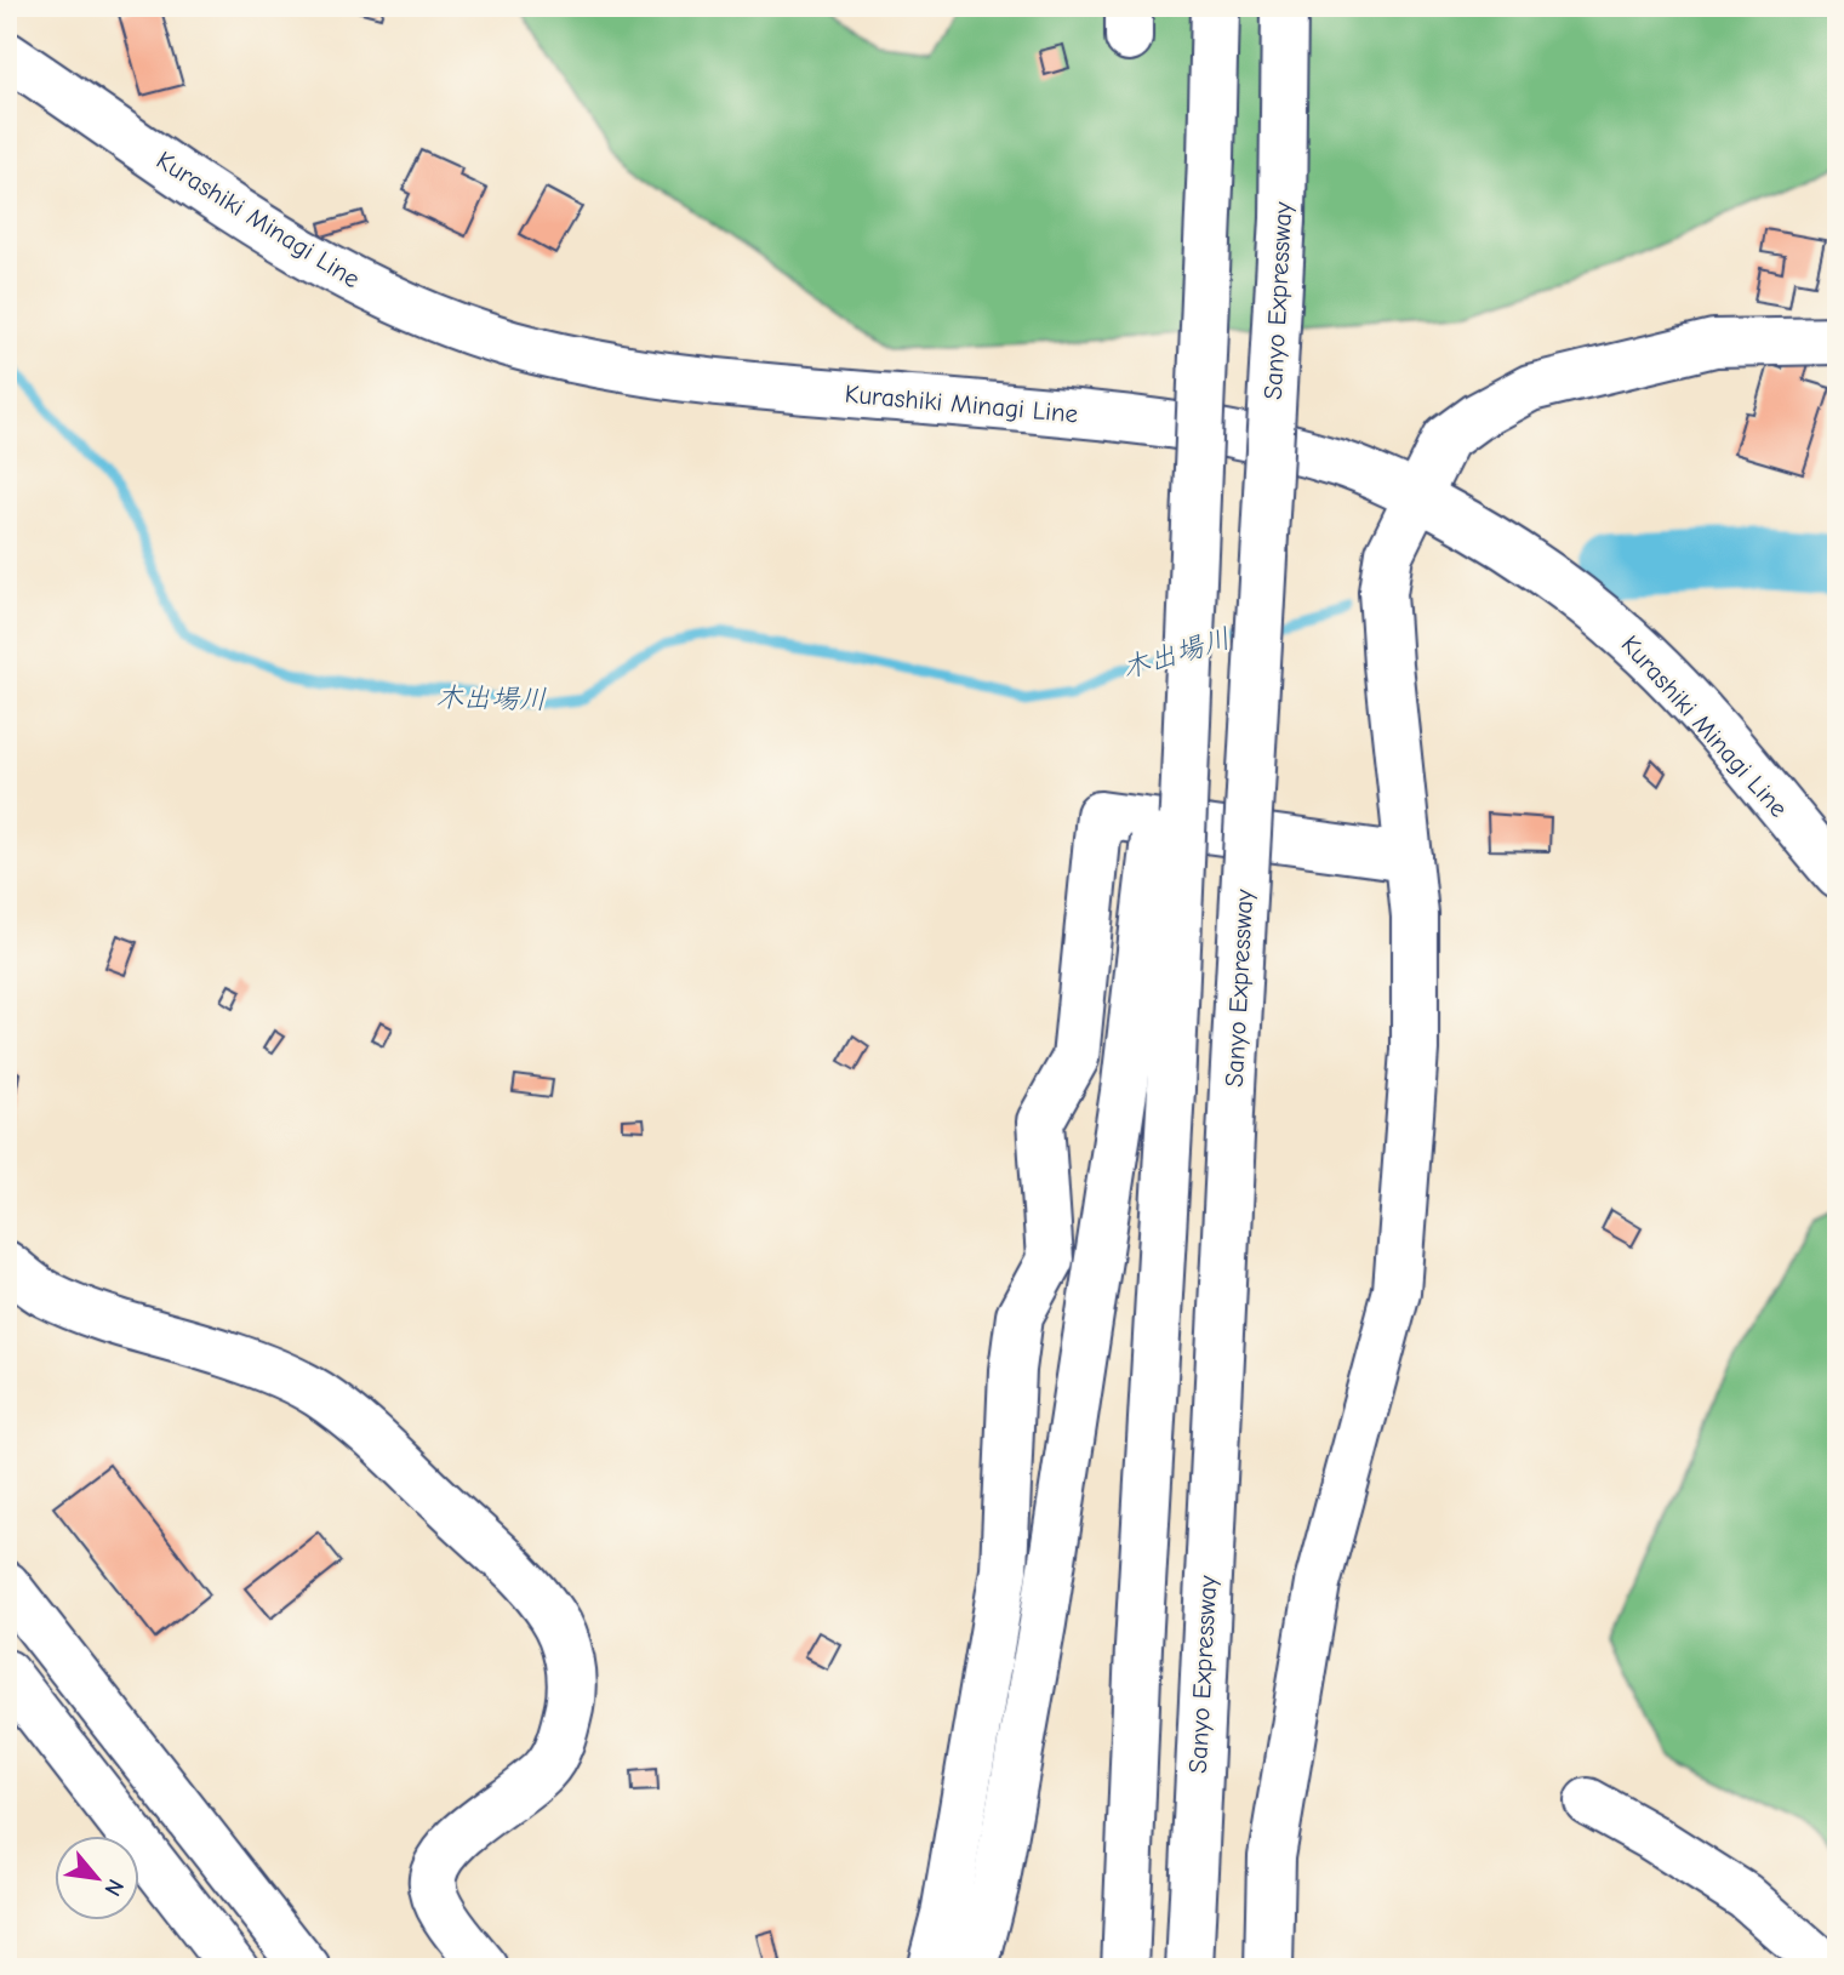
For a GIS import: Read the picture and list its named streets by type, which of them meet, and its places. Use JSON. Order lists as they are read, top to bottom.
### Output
{
  "streets": {
    "main road": ["Kurashiki Minagi Line", "Sanyo Expressway"]
  },
  "water": ["木出場川"],
  "north": "bottom right"
}
